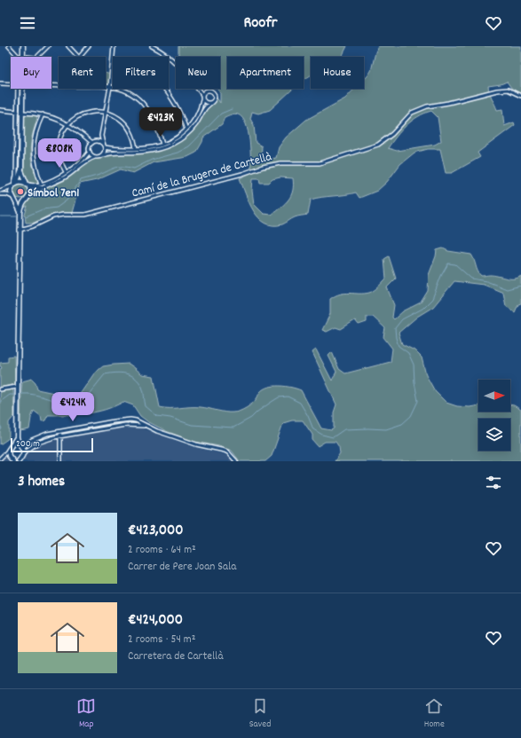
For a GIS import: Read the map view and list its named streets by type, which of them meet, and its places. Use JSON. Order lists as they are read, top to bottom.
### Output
{
  "streets": {
    "street": ["Camí de la Brugera de Cartellà"]
  },
  "places": ["Símbol 7en1"],
  "scale_bar": "200 m",
  "north": "right",
  "page": {
    "header": "Roofr",
    "chip": [
      "Buy",
      "Rent",
      "Filters",
      "New",
      "Apartment",
      "House"
    ],
    "price": ["€423K", "€808K", "€424K"],
    "scale": "200 m",
    "heading": "3 homes",
    "list": [
      {
        "name": "€423,000",
        "note": "2 rooms · 64 m² · Carrer de Pere Joan Sala"
      },
      {
        "name": "€424,000",
        "note": "2 rooms · 54 m² · Carretera de Cartellà"
      }
    ],
    "tabs": ["Map", "Saved", "Home"]
  }
}
